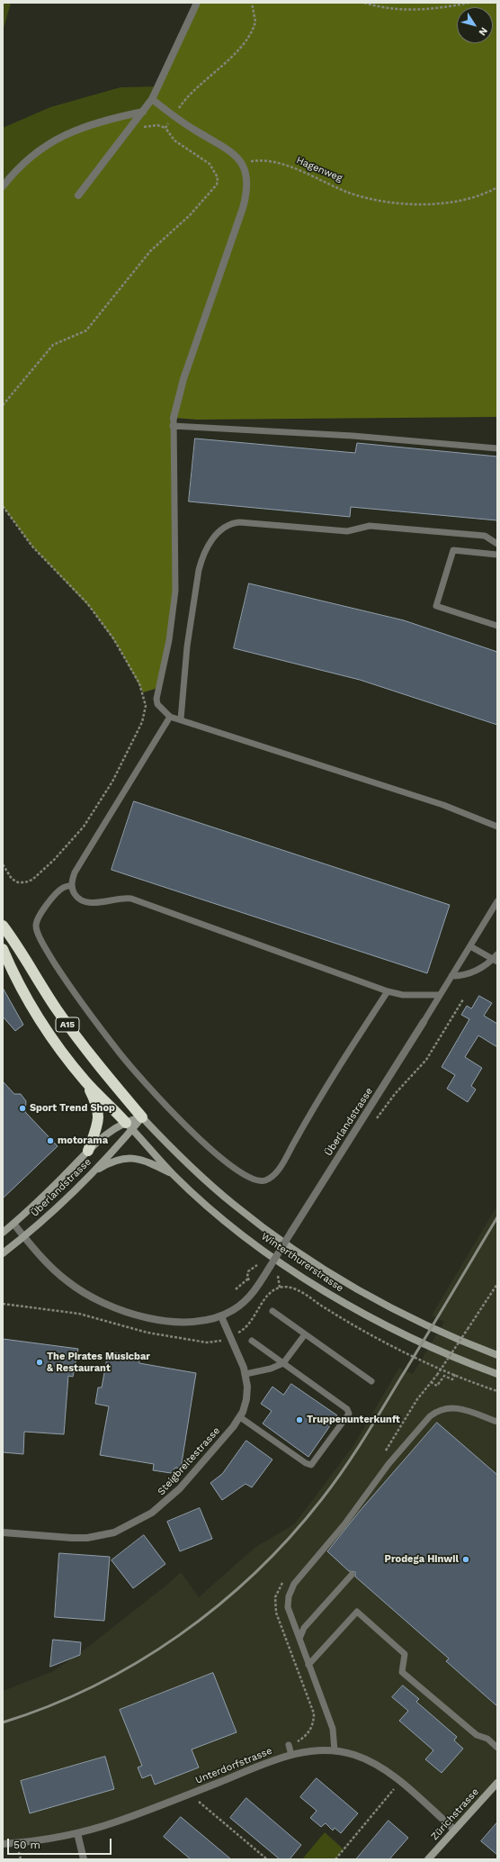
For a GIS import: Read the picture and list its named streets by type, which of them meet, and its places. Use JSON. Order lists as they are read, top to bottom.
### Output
{
  "streets": {
    "highway": ["A15"],
    "main road": ["Überlandstrasse", "Winterthurerstrasse", "Zürichstrasse"],
    "street": ["Steigbreitestrasse", "Unterdorfstrasse"],
    "path": ["Hagenweg"]
  },
  "crossings": [
    ["A15", "Überlandstrasse"],
    ["A15", "Winterthurerstrasse"],
    ["Überlandstrasse", "Winterthurerstrasse"],
    ["Überlandstrasse", "Steigbreitestrasse"],
    ["Unterdorfstrasse", "Zürichstrasse"]
  ],
  "places": [
    "Sport Trend Shop",
    "motorama",
    "The Pirates Musicbar & Restaurant",
    "Truppenunterkunft",
    "Prodega Hinwil"
  ],
  "scale_bar": "50 m",
  "north": "bottom right"
}
